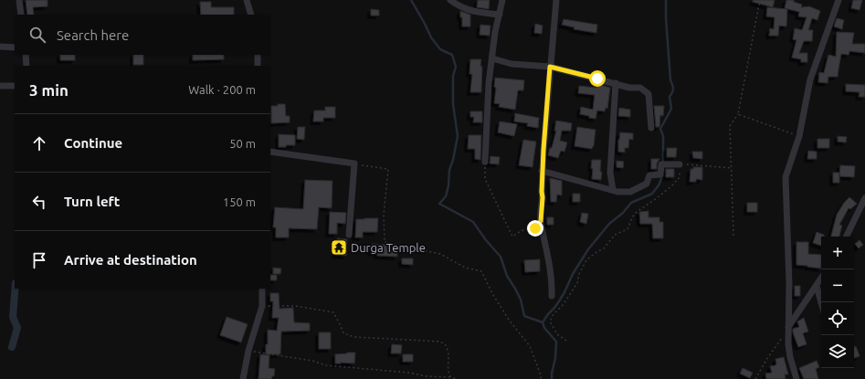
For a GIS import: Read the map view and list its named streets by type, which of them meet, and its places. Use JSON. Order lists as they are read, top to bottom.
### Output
{
  "places": {
    "temple": ["Durga Temple"]
  },
  "page": {
    "search": "Search here",
    "heading": ["3 min", "Walk · 200 m"],
    "list": [
      ["Continue", "50 m"],
      ["Turn left", "150 m"],
      "Arrive at destination"
    ],
    "map_buttons": ["+", "−"]
  }
}
